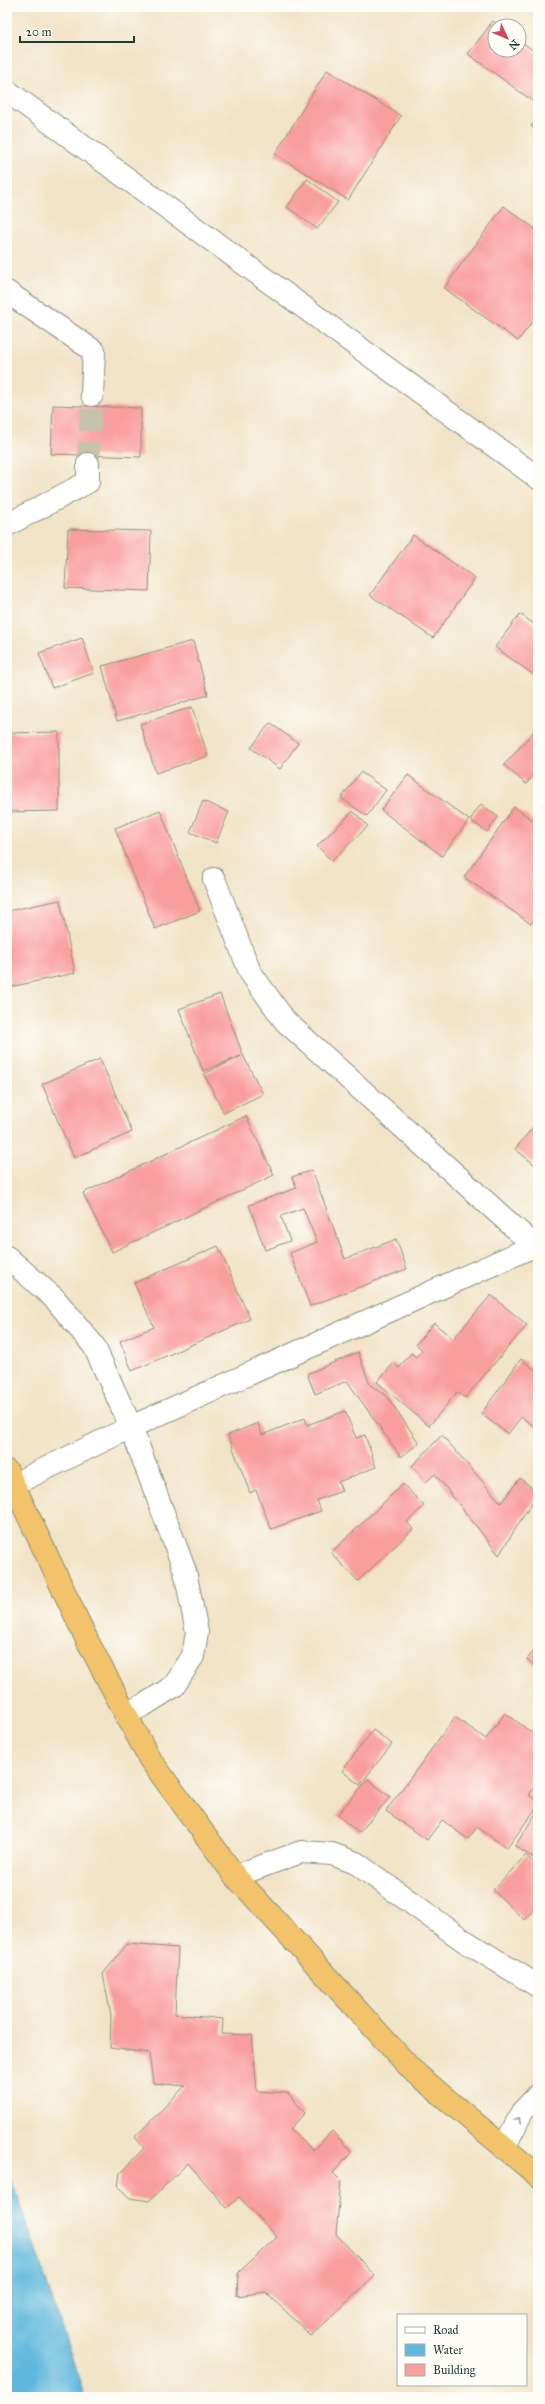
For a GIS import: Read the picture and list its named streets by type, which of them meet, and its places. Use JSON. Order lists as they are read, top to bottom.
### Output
{
  "legend": ["Road", "Water", "Building"],
  "scale_bar": "20 m",
  "north": "bottom right"
}
